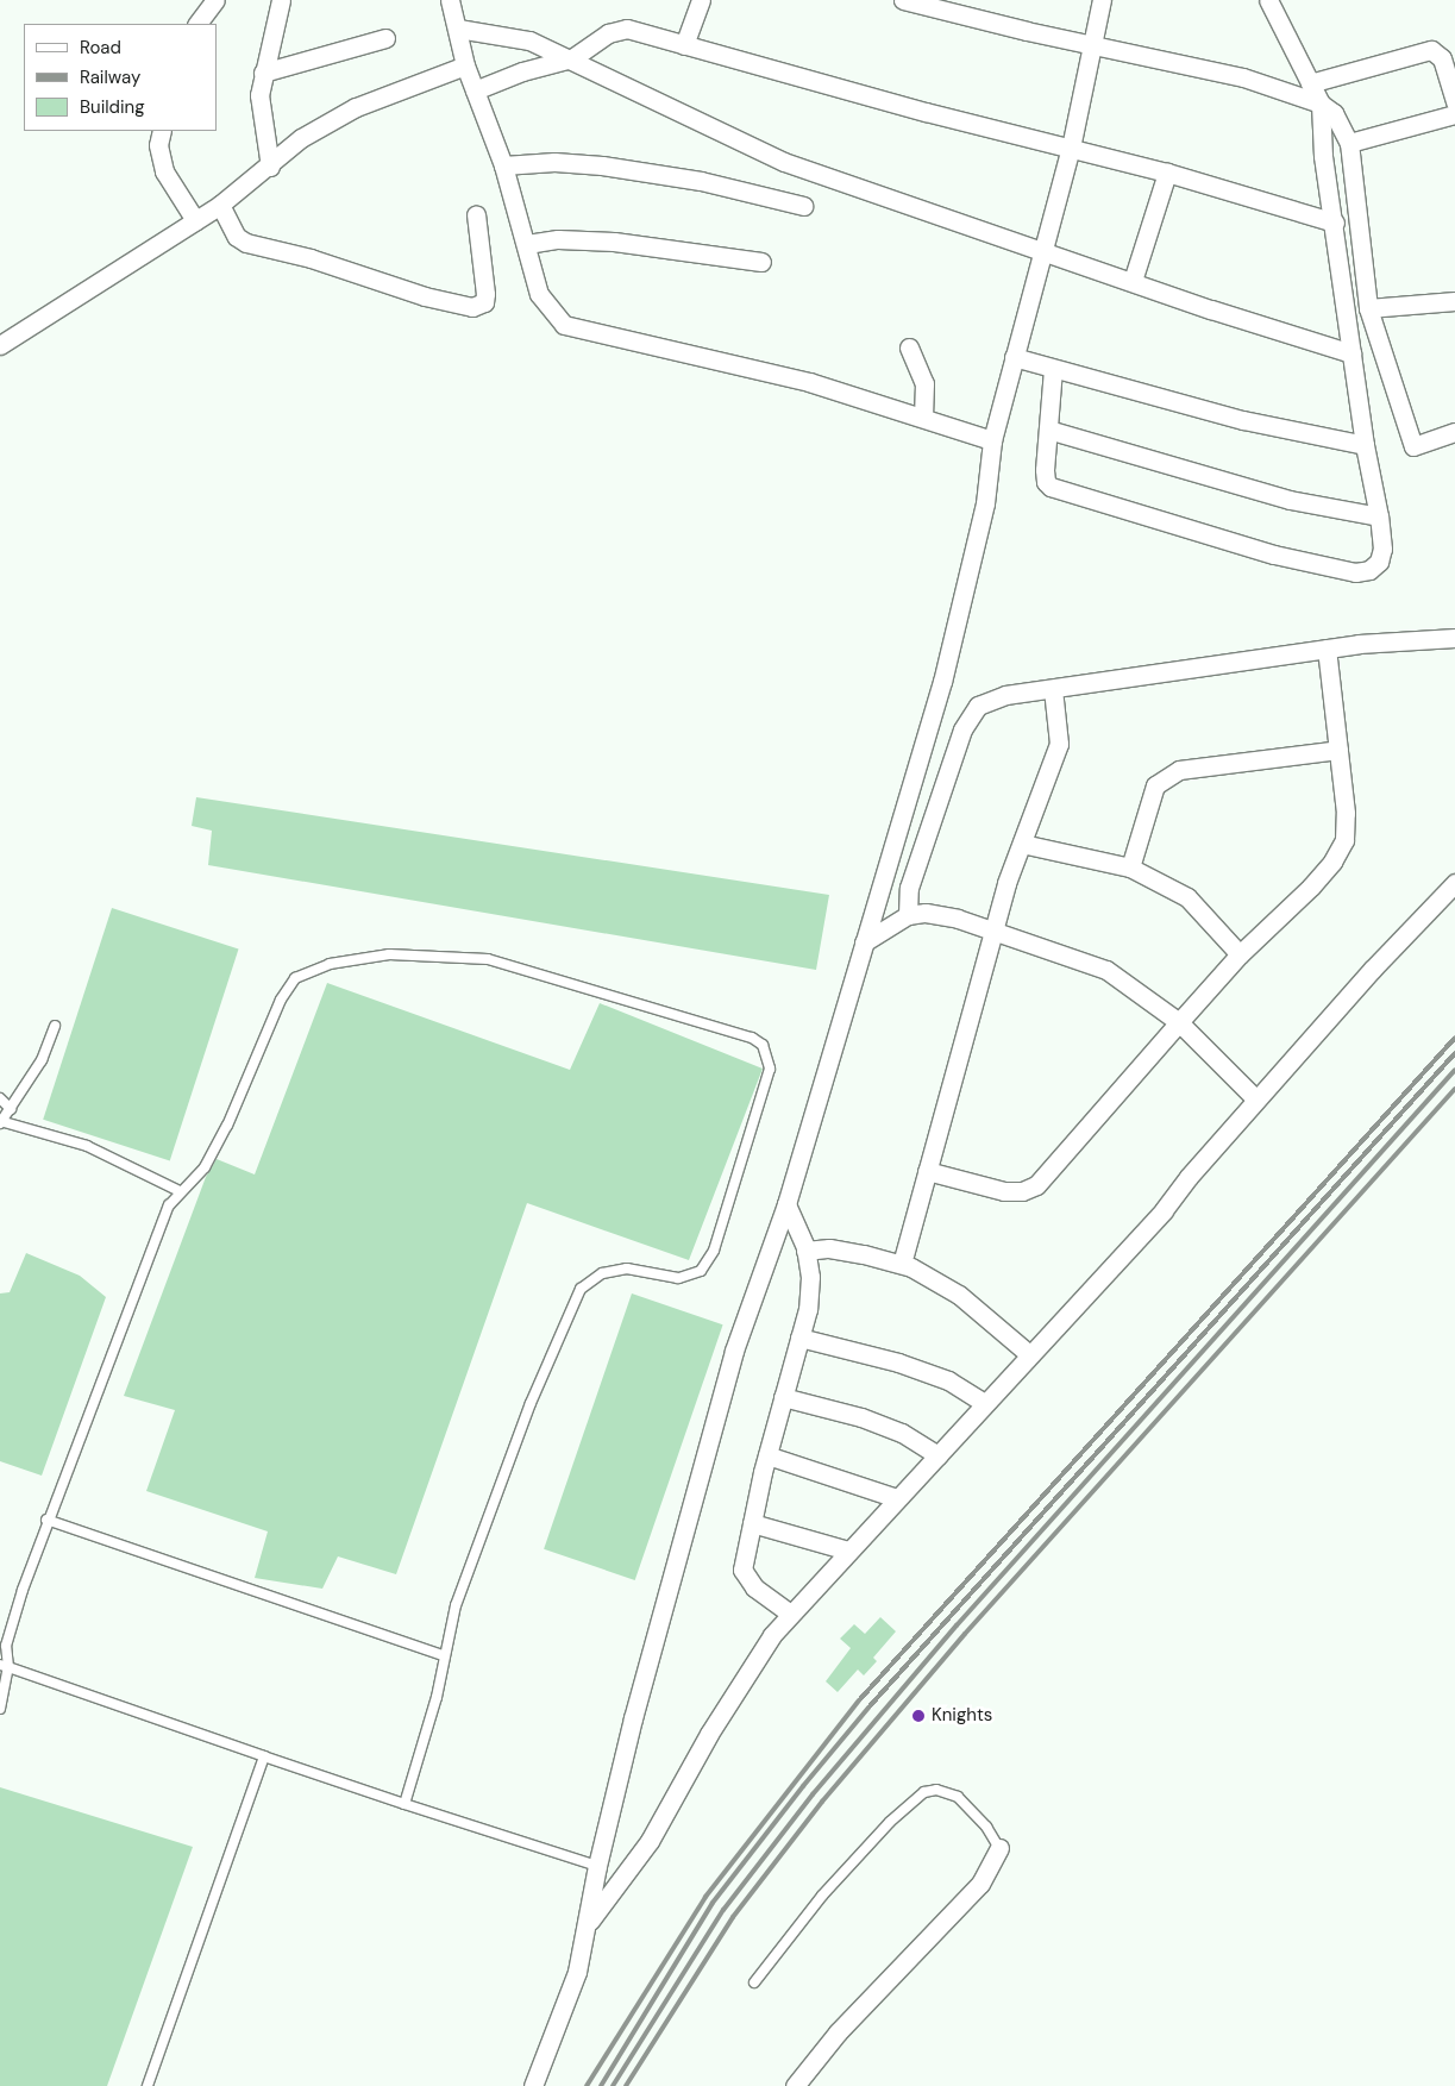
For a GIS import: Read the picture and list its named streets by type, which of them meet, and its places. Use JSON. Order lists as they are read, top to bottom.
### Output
{
  "places": ["Knights"],
  "legend": ["Road", "Railway", "Building"]
}
